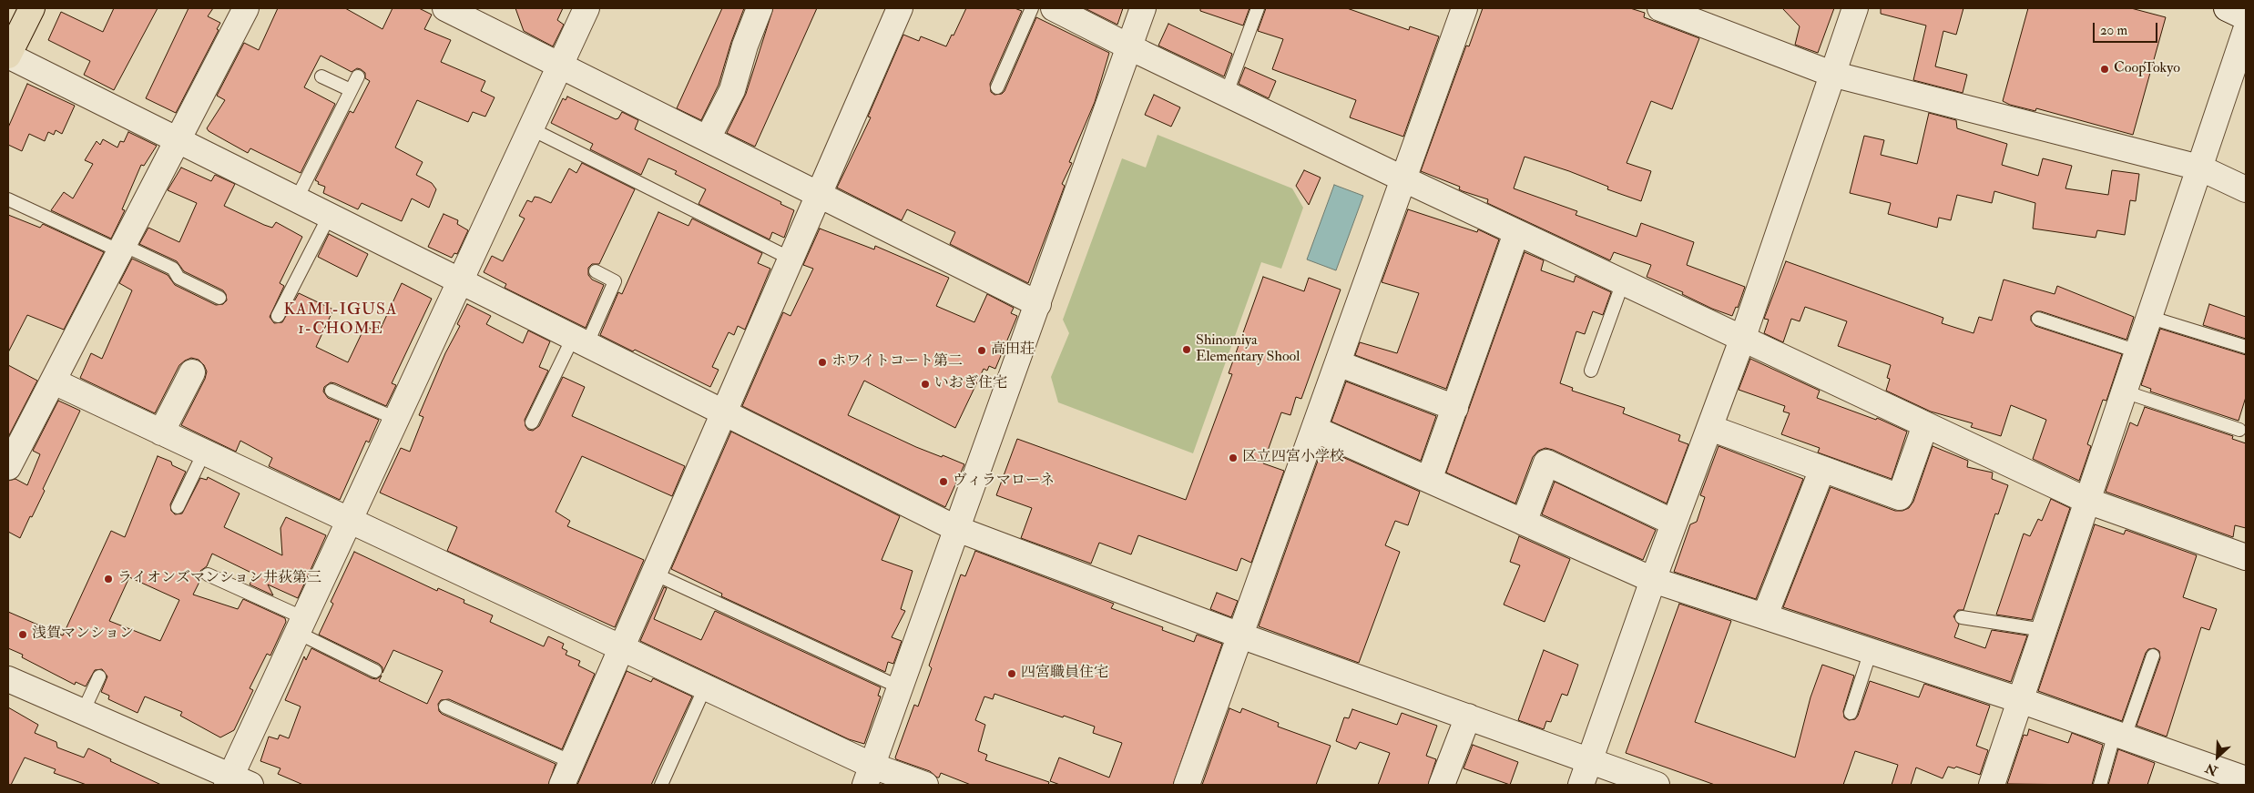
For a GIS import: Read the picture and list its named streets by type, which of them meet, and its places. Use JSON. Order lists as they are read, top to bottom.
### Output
{
  "districts": ["KAMI-IGUSA 1-CHOME"],
  "places": [
    "CoopTokyo",
    "Shinomiya Elementary Shool",
    "高田荘",
    "ホワイトコート第二",
    "いおぎ住宅",
    "区立四宮小学校",
    "ヴィラマローネ",
    "ライオンズマンション井荻第三",
    "浅賀マンション",
    "四宮職員住宅"
  ],
  "scale_bar": "20 m",
  "north": "bottom left"
}
